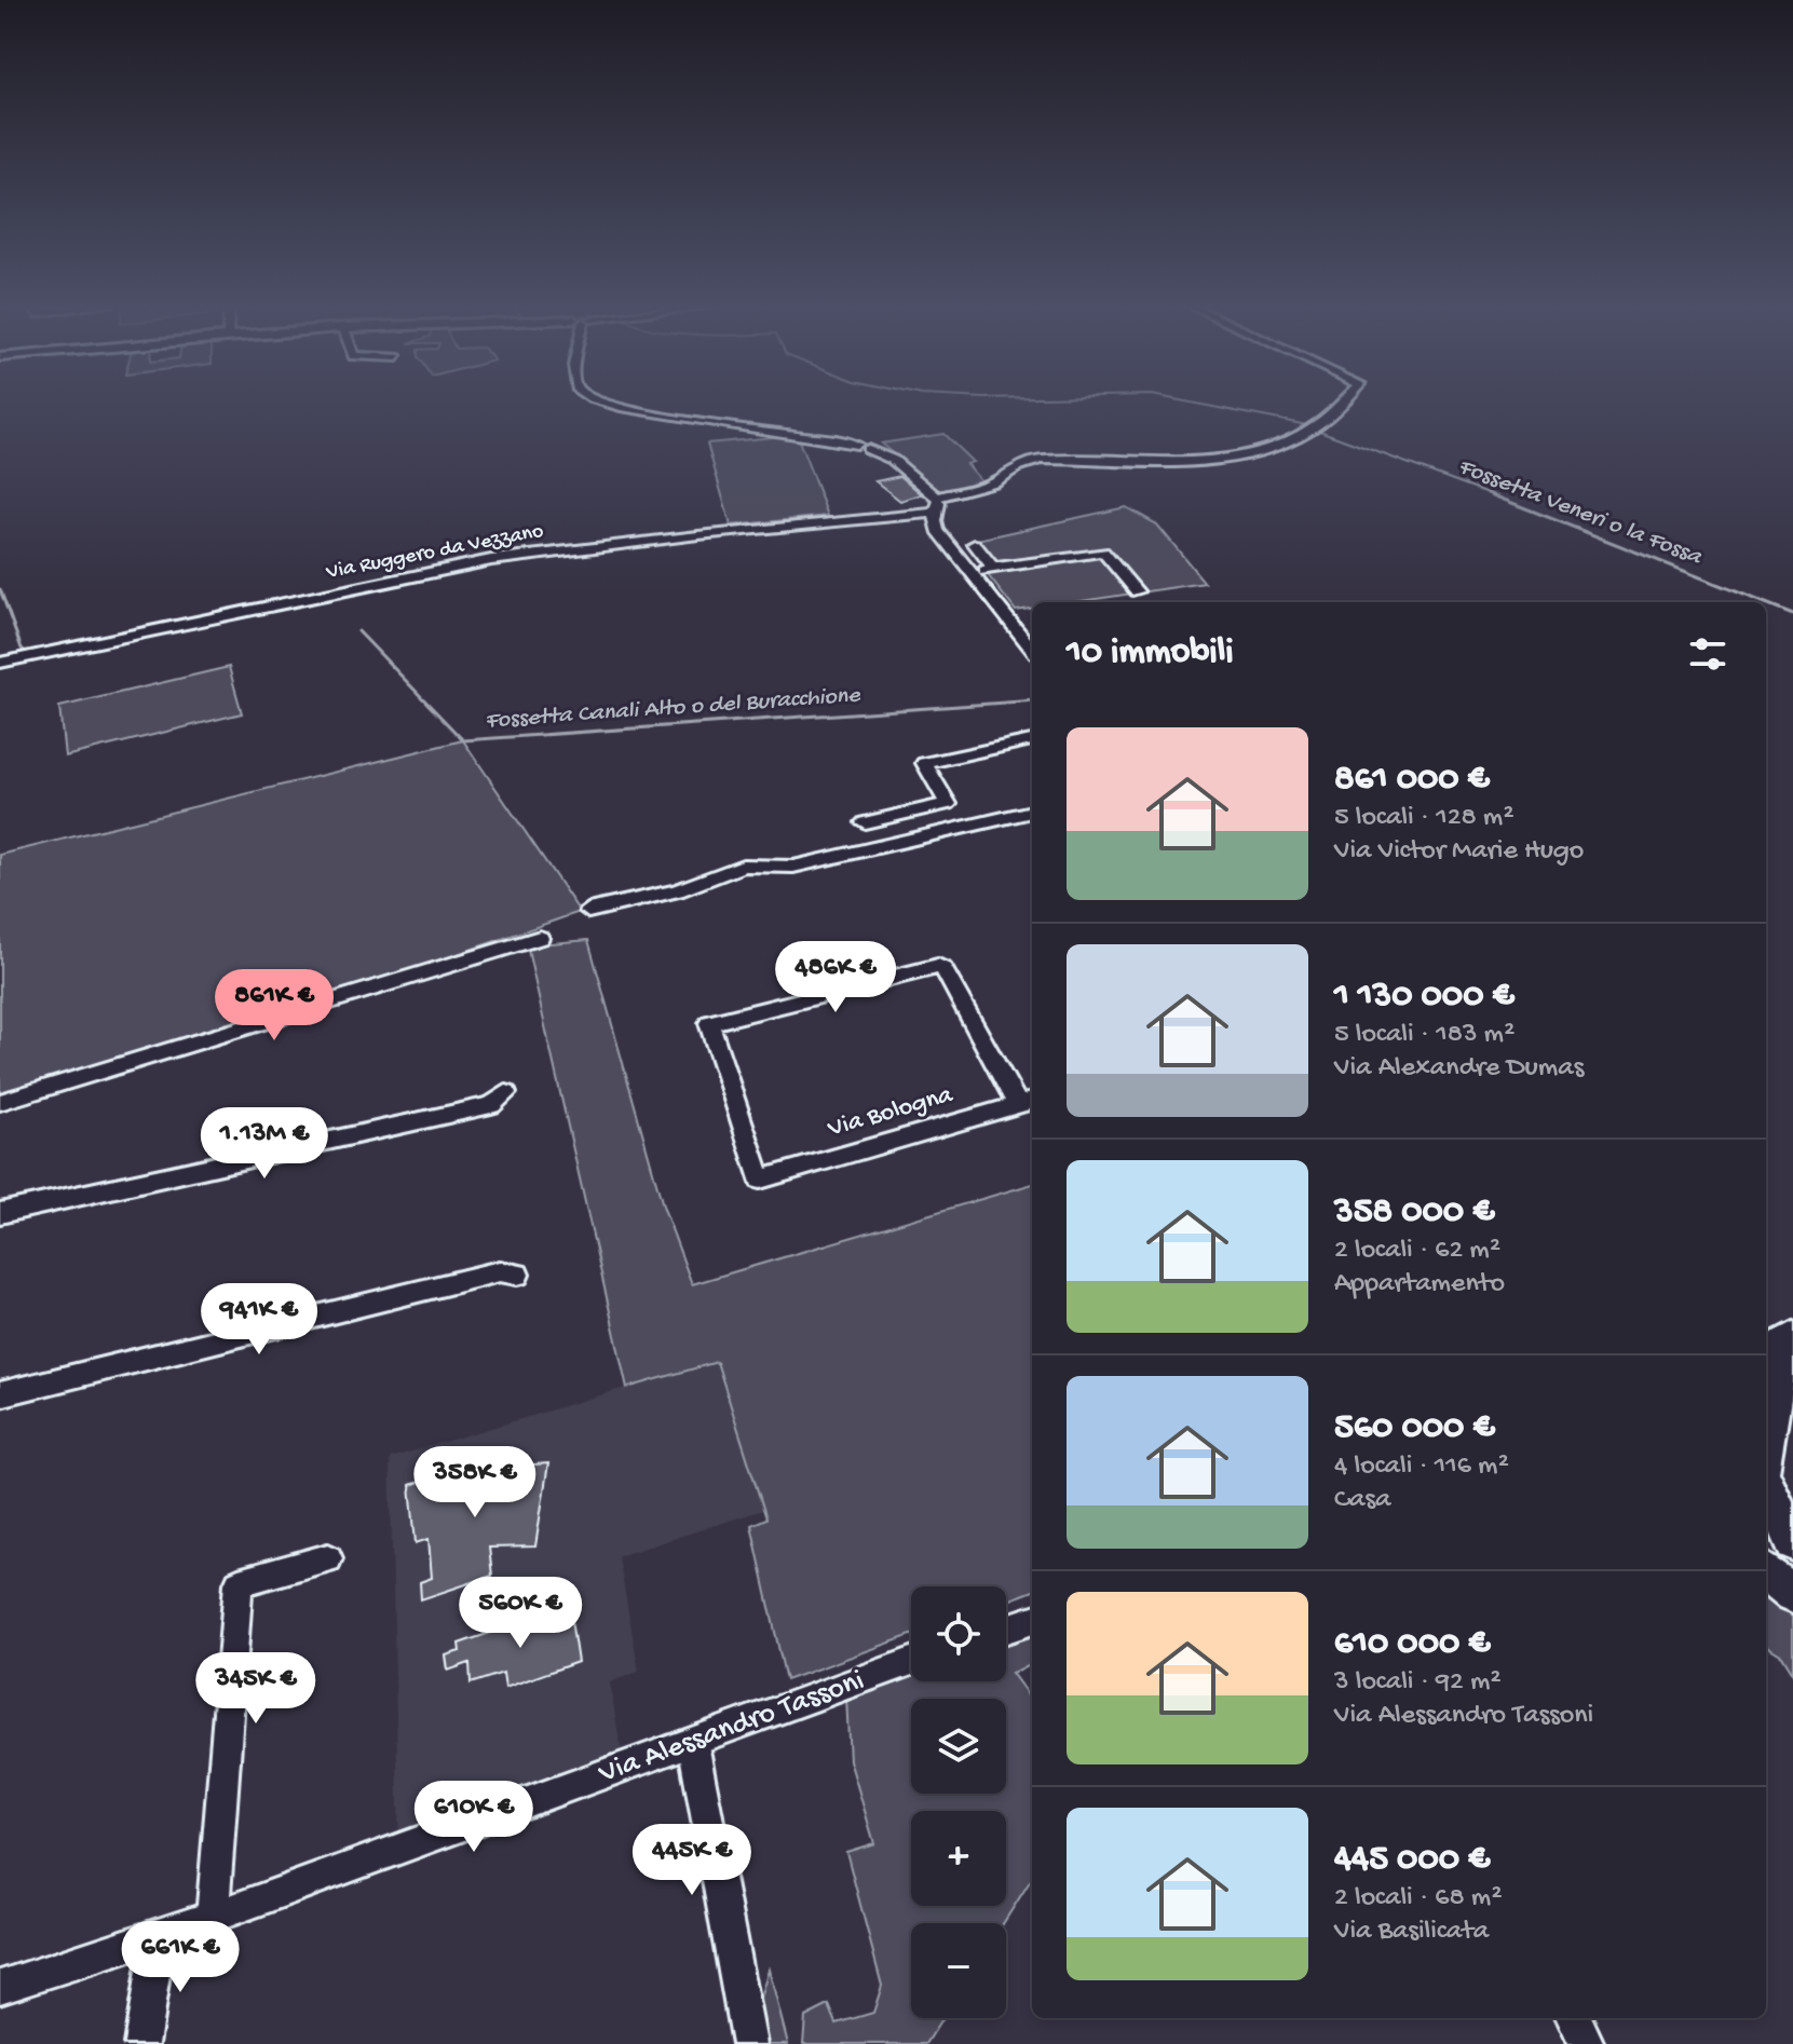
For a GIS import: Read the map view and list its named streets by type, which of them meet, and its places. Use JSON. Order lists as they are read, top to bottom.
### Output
{
  "streets": {
    "street": ["Via Ruggero da Vezzano", "Via Bologna", "Via Alessandro Tassoni"]
  },
  "water": ["Fossetta Veneri o la Fossa", "Fossetta Canali Alto o del Buracchione"],
  "page": {
    "heading": "10 immobili",
    "list": [
      {
        "name": "861 000 €",
        "note": "5 locali · 128 m² · Via Victor Marie Hugo"
      },
      {
        "name": "1 130 000 €",
        "note": "5 locali · 183 m² · Via Alexandre Dumas"
      },
      {
        "name": "358 000 €",
        "note": "2 locali · 62 m² · Appartamento"
      },
      {
        "name": "560 000 €",
        "note": "4 locali · 116 m² · Casa"
      },
      {
        "name": "610 000 €",
        "note": "3 locali · 92 m² · Via Alessandro Tassoni"
      },
      {
        "name": "445 000 €",
        "note": "2 locali · 68 m² · Via Basilicata"
      }
    ],
    "price": [
      "486K €",
      "861K €",
      "1.13M €",
      "941K €",
      "358K €",
      "560K €",
      "345K €",
      "610K €",
      "445K €",
      "661K €"
    ],
    "map_buttons": ["+", "−"]
  }
}
